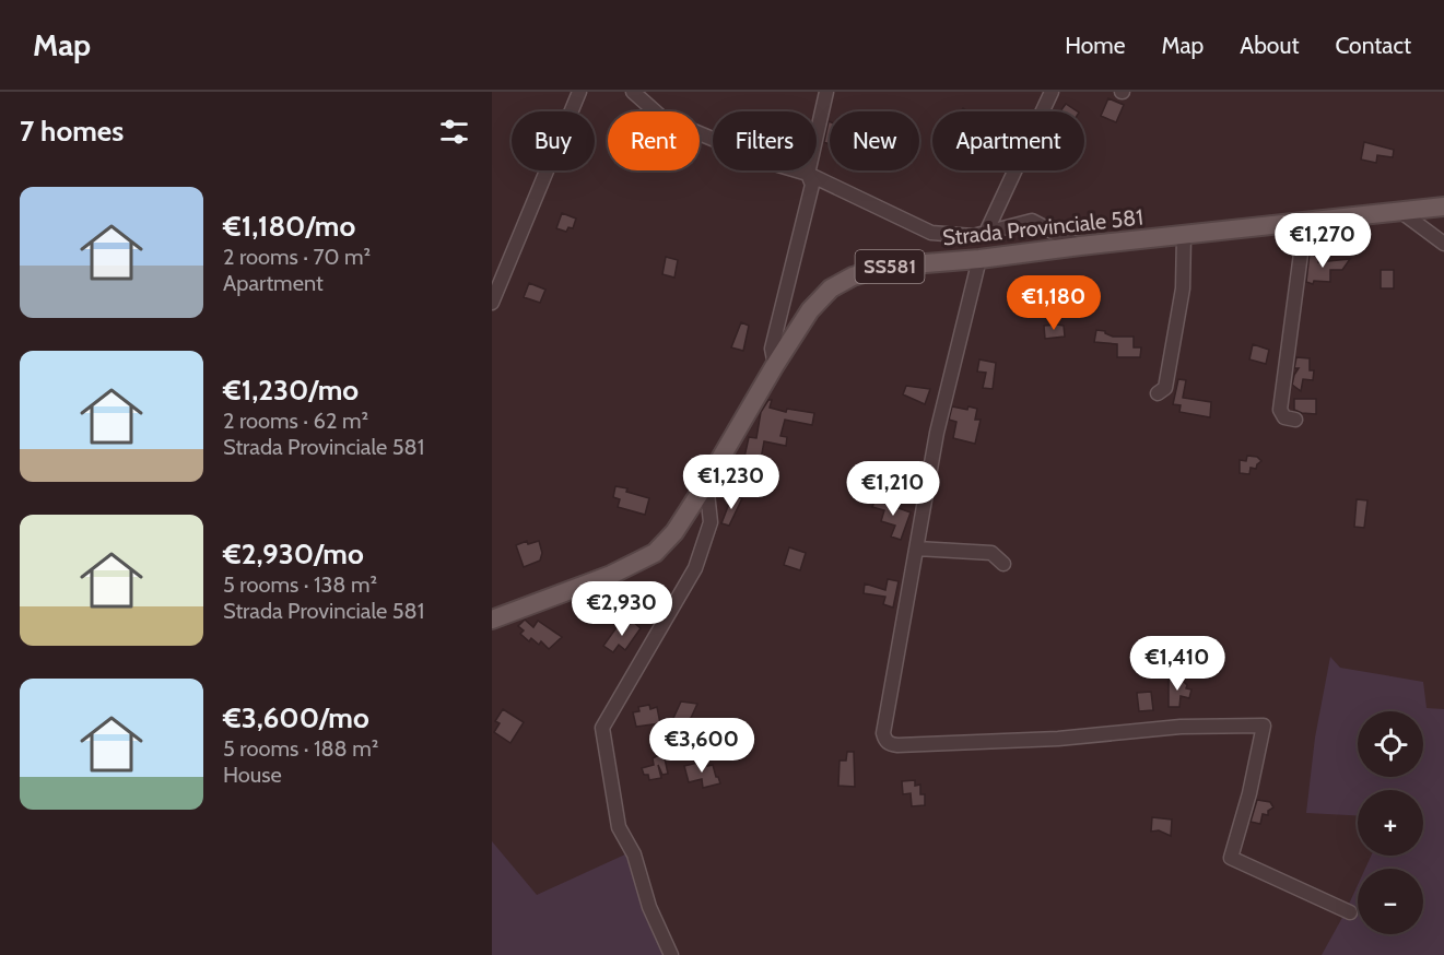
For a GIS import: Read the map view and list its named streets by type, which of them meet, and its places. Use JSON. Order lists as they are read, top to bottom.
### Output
{
  "streets": {
    "main road": ["Strada Provinciale 581", "SS581"]
  },
  "page": {
    "header": "Map",
    "nav": [
      "Home",
      "Map",
      "About",
      "Contact"
    ],
    "heading": "7 homes",
    "chip": [
      "Buy",
      "Rent",
      "Filters",
      "New",
      "Apartment"
    ],
    "list": [
      {
        "name": "€1,180/mo",
        "note": "2 rooms · 70 m² · Apartment"
      },
      {
        "name": "€1,230/mo",
        "note": "2 rooms · 62 m² · Strada Provinciale 581"
      },
      {
        "name": "€2,930/mo",
        "note": "5 rooms · 138 m² · Strada Provinciale 581"
      },
      {
        "name": "€3,600/mo",
        "note": "5 rooms · 188 m² · House"
      }
    ],
    "price": [
      "€1,270",
      "€1,180",
      "€1,230",
      "€1,210",
      "€2,930",
      "€1,410",
      "€3,600"
    ],
    "map_buttons": ["+", "−"]
  }
}
